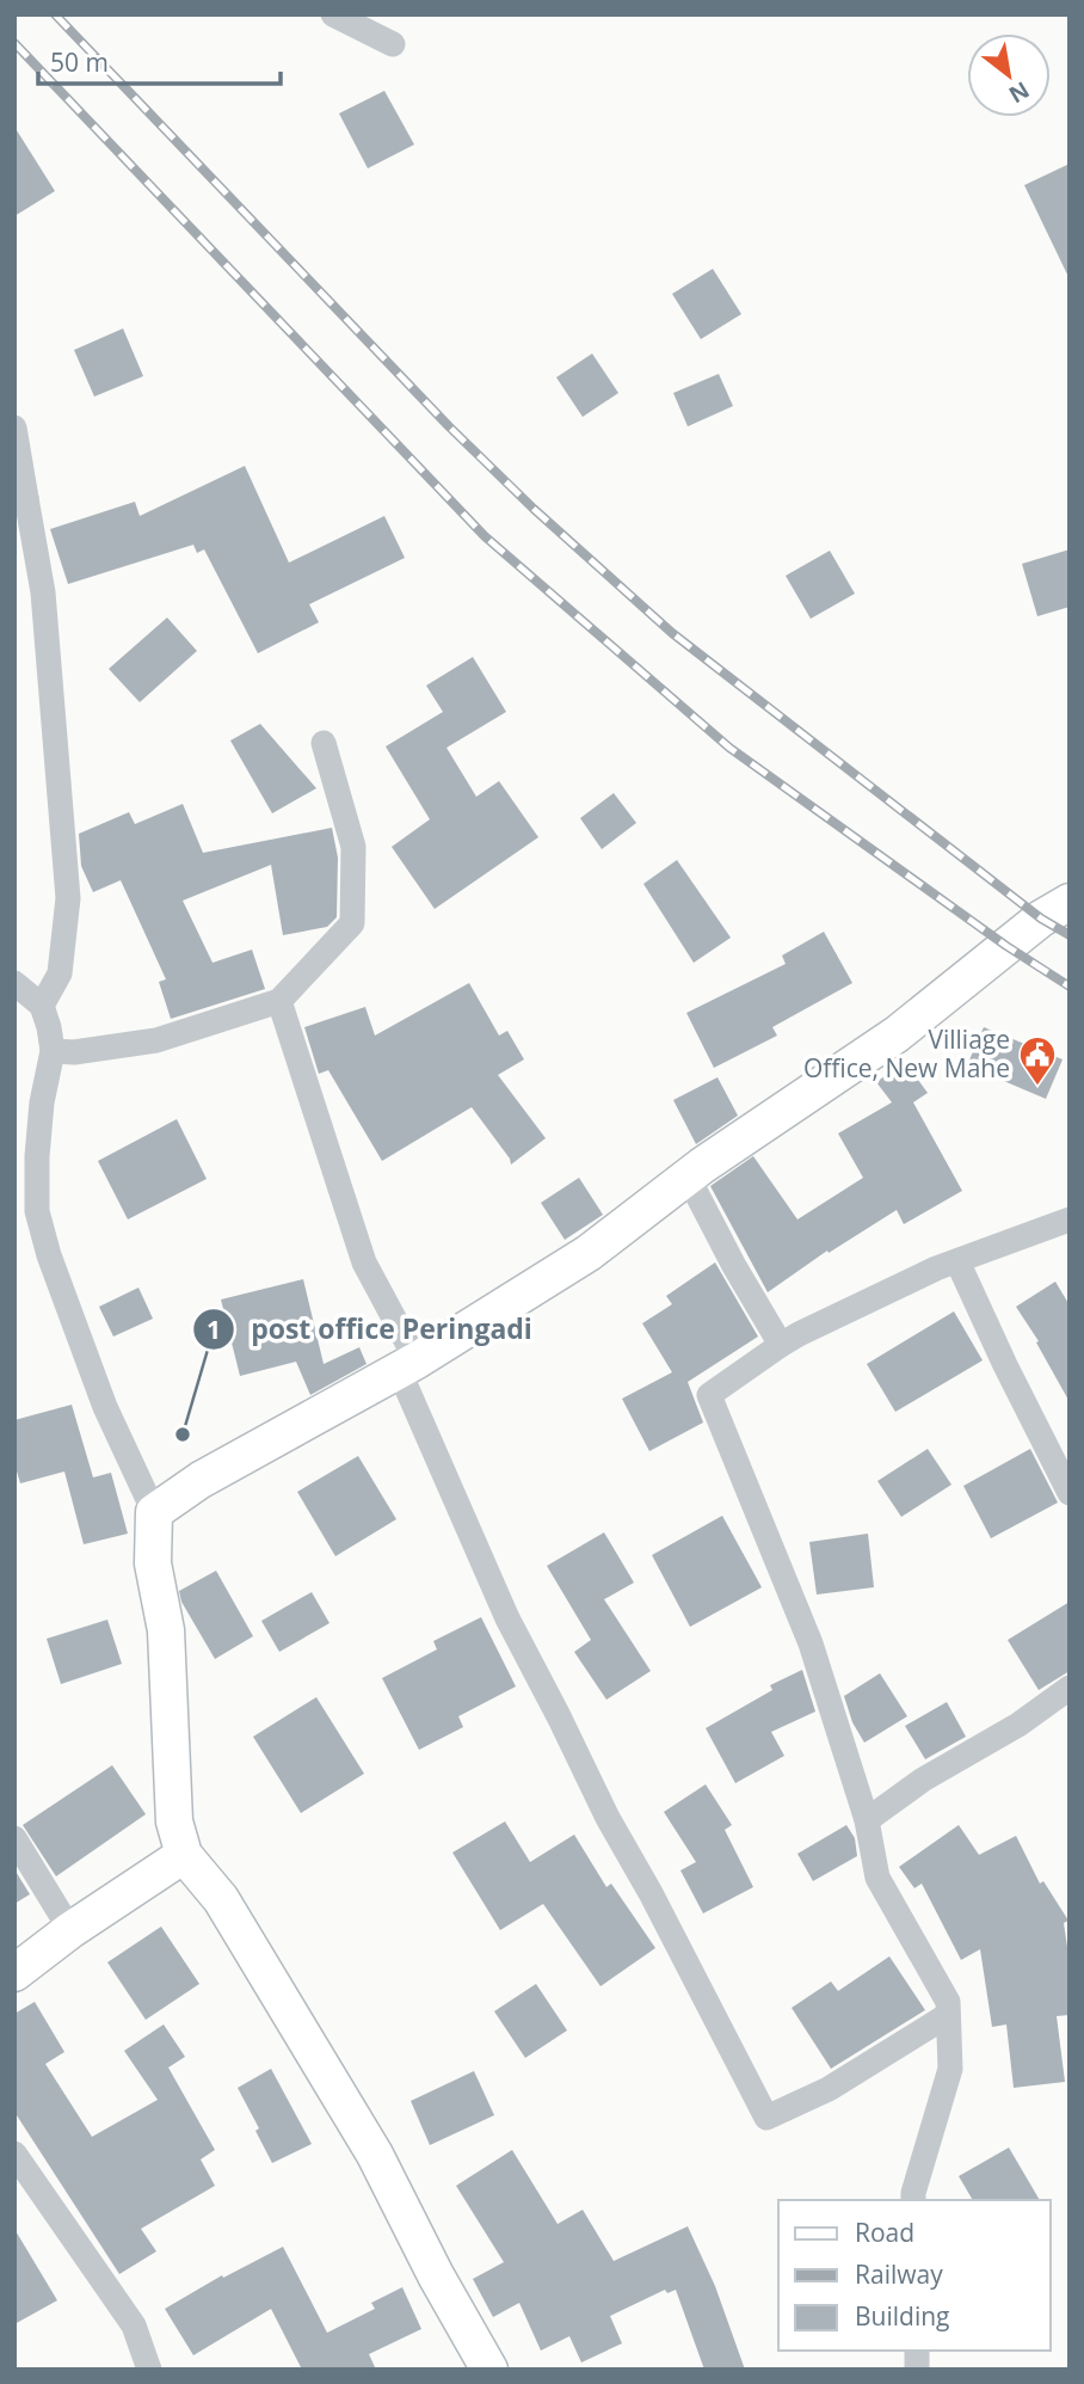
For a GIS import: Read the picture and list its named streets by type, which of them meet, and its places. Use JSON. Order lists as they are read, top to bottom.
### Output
{
  "places": {
    "public building": ["Villiage Office, New Mahe"],
    "other": ["post office Peringadi"]
  },
  "legend": ["Road", "Railway", "Building"],
  "scale_bar": "50 m",
  "north": "bottom right"
}
